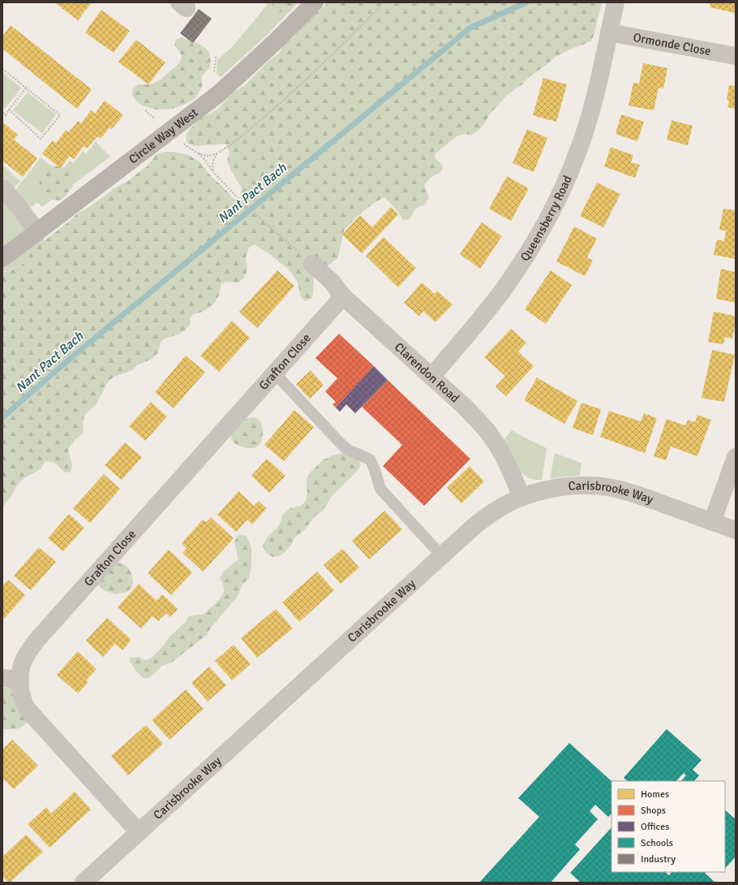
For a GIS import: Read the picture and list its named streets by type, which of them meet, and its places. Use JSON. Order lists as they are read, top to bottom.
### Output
{
  "streets": {
    "street": [
      "Ormonde Close",
      "Circle Way West",
      "Queensberry Road",
      "Grafton Close",
      "Clarendon Road",
      "Carisbrooke Way"
    ]
  },
  "crossings": [
    ["Ormonde Close", "Queensberry Road"],
    ["Queensberry Road", "Clarendon Road"],
    ["Grafton Close", "Clarendon Road"],
    ["Grafton Close", "Carisbrooke Way"],
    ["Clarendon Road", "Carisbrooke Way"]
  ],
  "water": ["Nant Pact Bach"],
  "legend": [
    "Homes",
    "Shops",
    "Offices",
    "Schools",
    "Industry"
  ]
}
